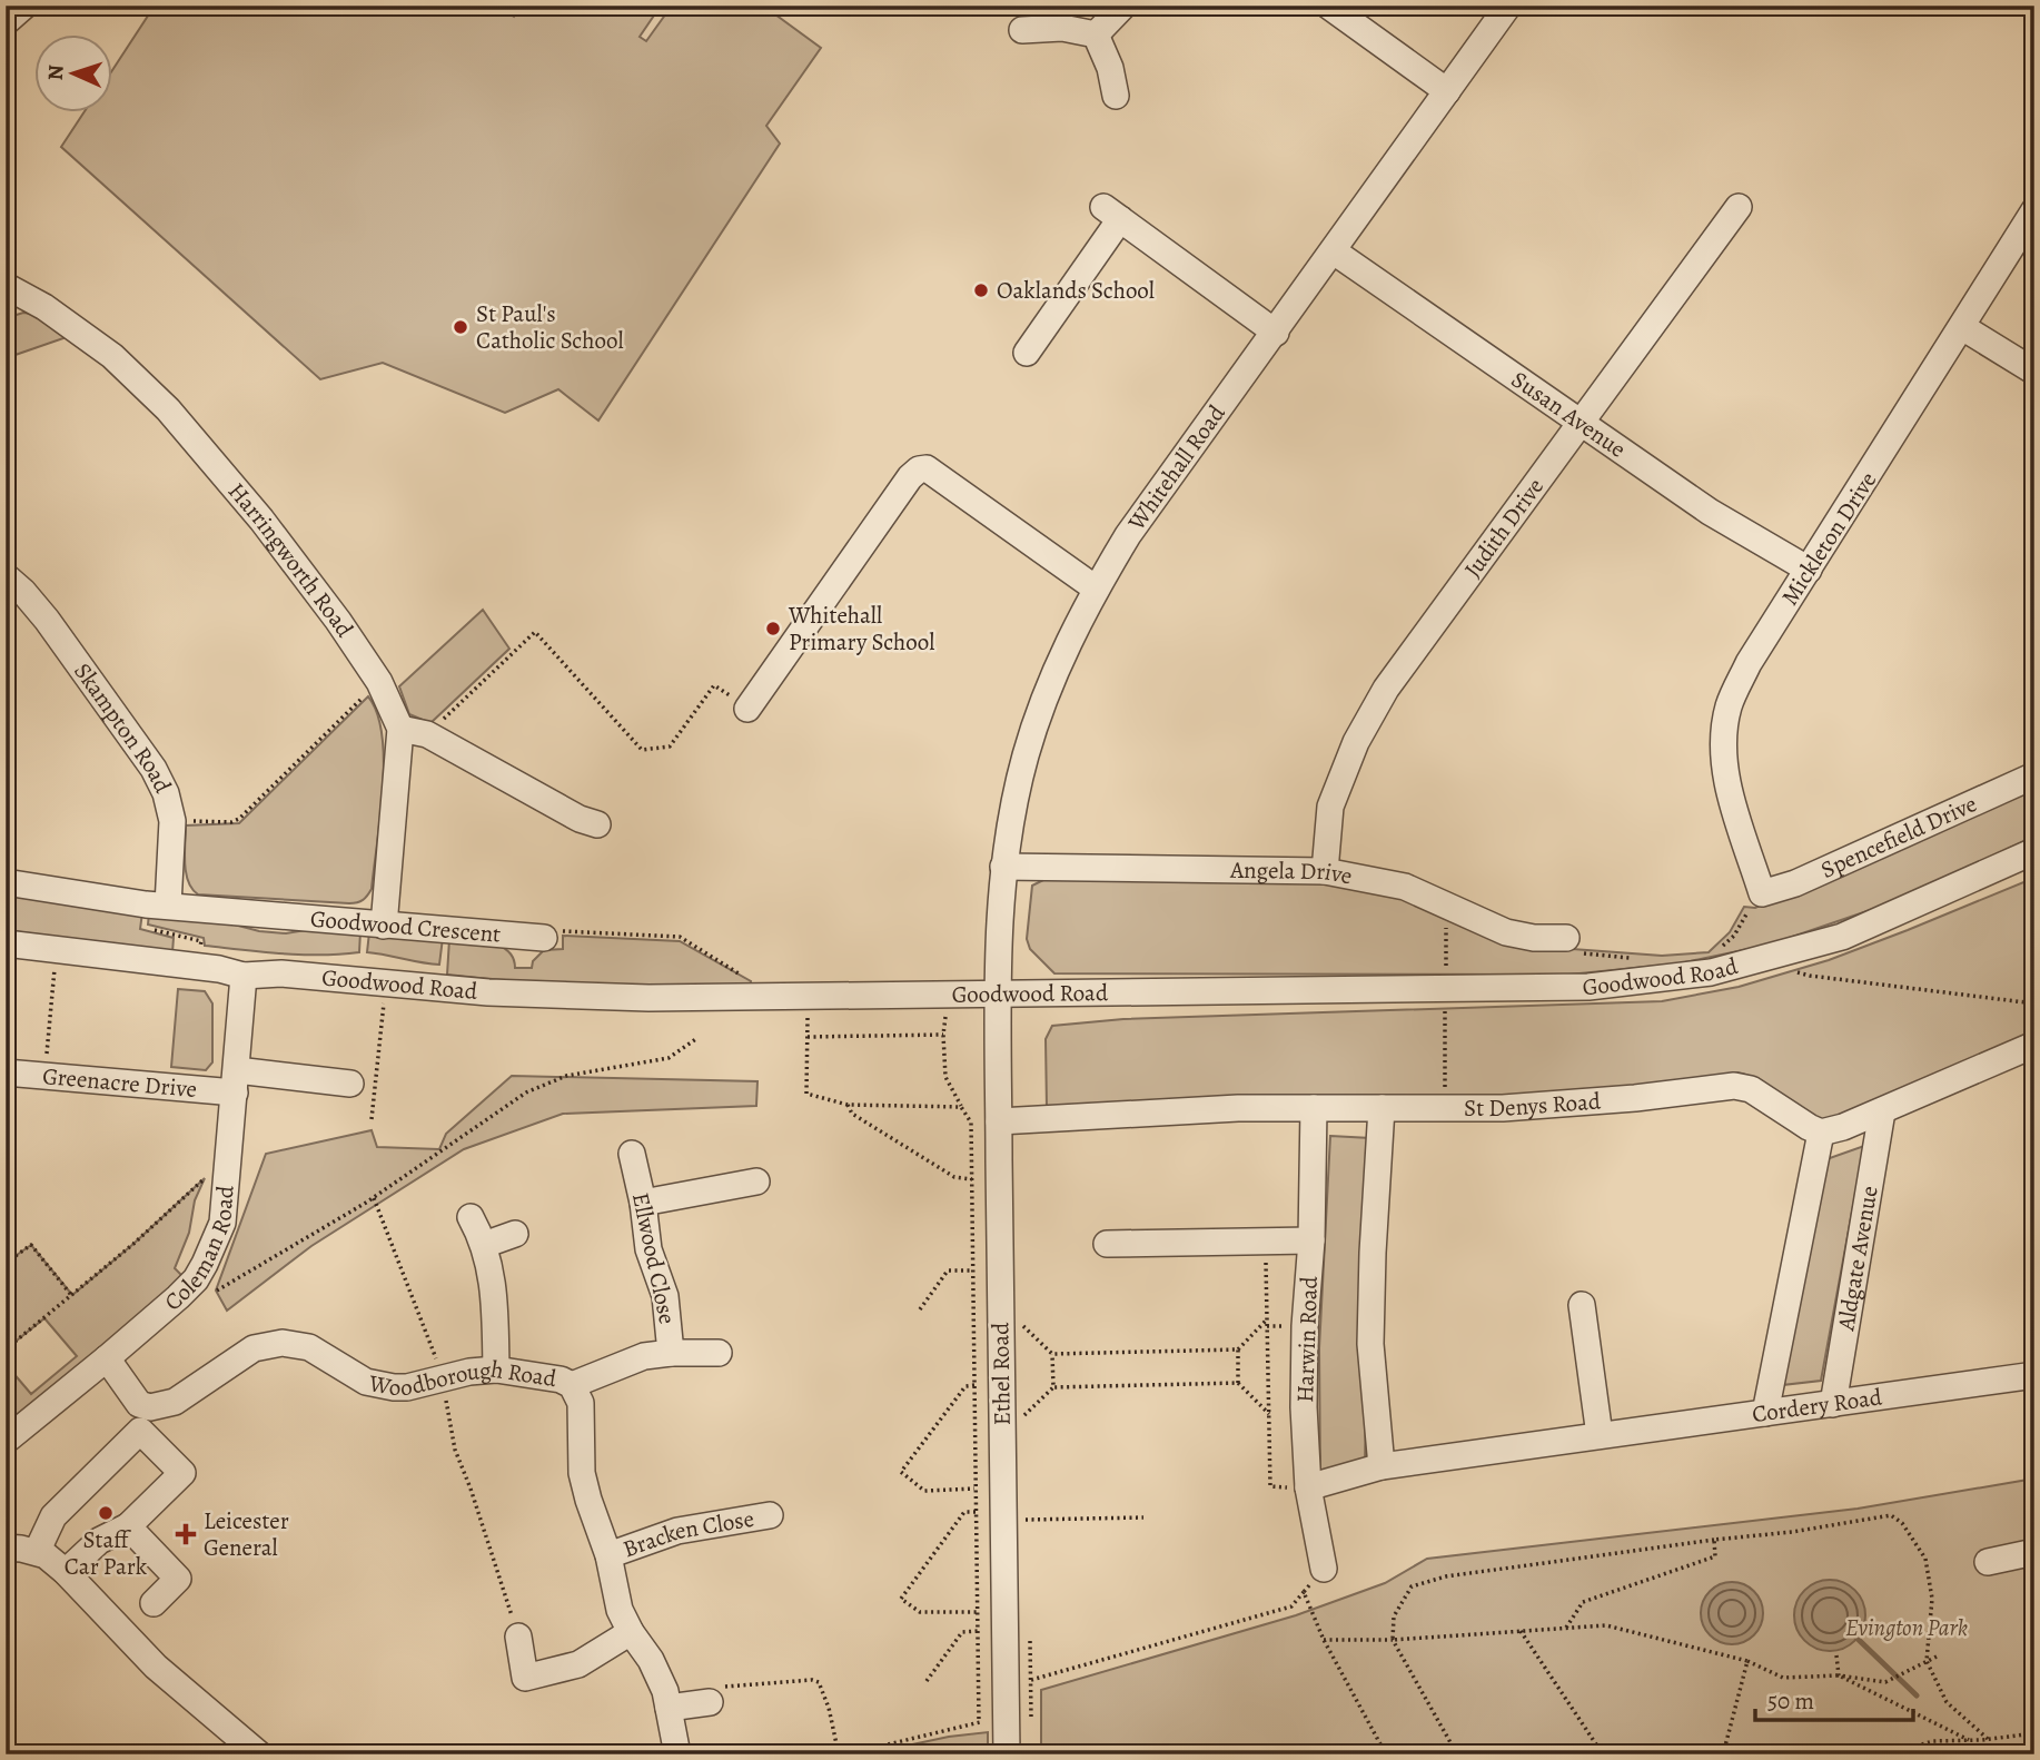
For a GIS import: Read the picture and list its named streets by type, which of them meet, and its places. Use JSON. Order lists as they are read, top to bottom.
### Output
{
  "streets": {
    "street": [
      "Susan Avenue",
      "Whitehall Road",
      "Judith Drive",
      "Mickleton Drive",
      "Harringworth Road",
      "Skampton Road",
      "Spencefield Drive",
      "Angela Drive",
      "Goodwood Crescent",
      "Goodwood Road",
      "Greenacre Drive",
      "St Denys Road",
      "Coleman Road",
      "Aldgate Avenue",
      "Ellwood Close",
      "Harwin Road",
      "Ethel Road",
      "Woodborough Road",
      "Cordery Road",
      "Bracken Close"
    ]
  },
  "crossings": [
    ["Susan Avenue", "Whitehall Road"],
    ["Susan Avenue", "Judith Drive"],
    ["Susan Avenue", "Mickleton Drive"],
    ["Whitehall Road", "Angela Drive"],
    ["Whitehall Road", "Goodwood Road"],
    ["Whitehall Road", "Ethel Road"],
    ["Judith Drive", "Angela Drive"],
    ["Mickleton Drive", "Spencefield Drive"],
    ["Harringworth Road", "Goodwood Crescent"],
    ["Skampton Road", "Goodwood Crescent"],
    ["Goodwood Road", "Coleman Road"],
    ["Goodwood Road", "Ethel Road"],
    ["Greenacre Drive", "Coleman Road"],
    ["St Denys Road", "Harwin Road"],
    ["St Denys Road", "Ethel Road"],
    ["Aldgate Avenue", "Cordery Road"],
    ["Ellwood Close", "Woodborough Road"],
    ["Harwin Road", "Cordery Road"],
    ["Woodborough Road", "Bracken Close"]
  ],
  "parks": ["Evington Park"],
  "places": {
    "other": [
      "Oaklands School",
      "St Paul's Catholic School",
      "Whitehall Primary School",
      "Staff Car Park"
    ],
    "health": ["Leicester General"]
  },
  "scale_bar": "50 m",
  "north": "left"
}
